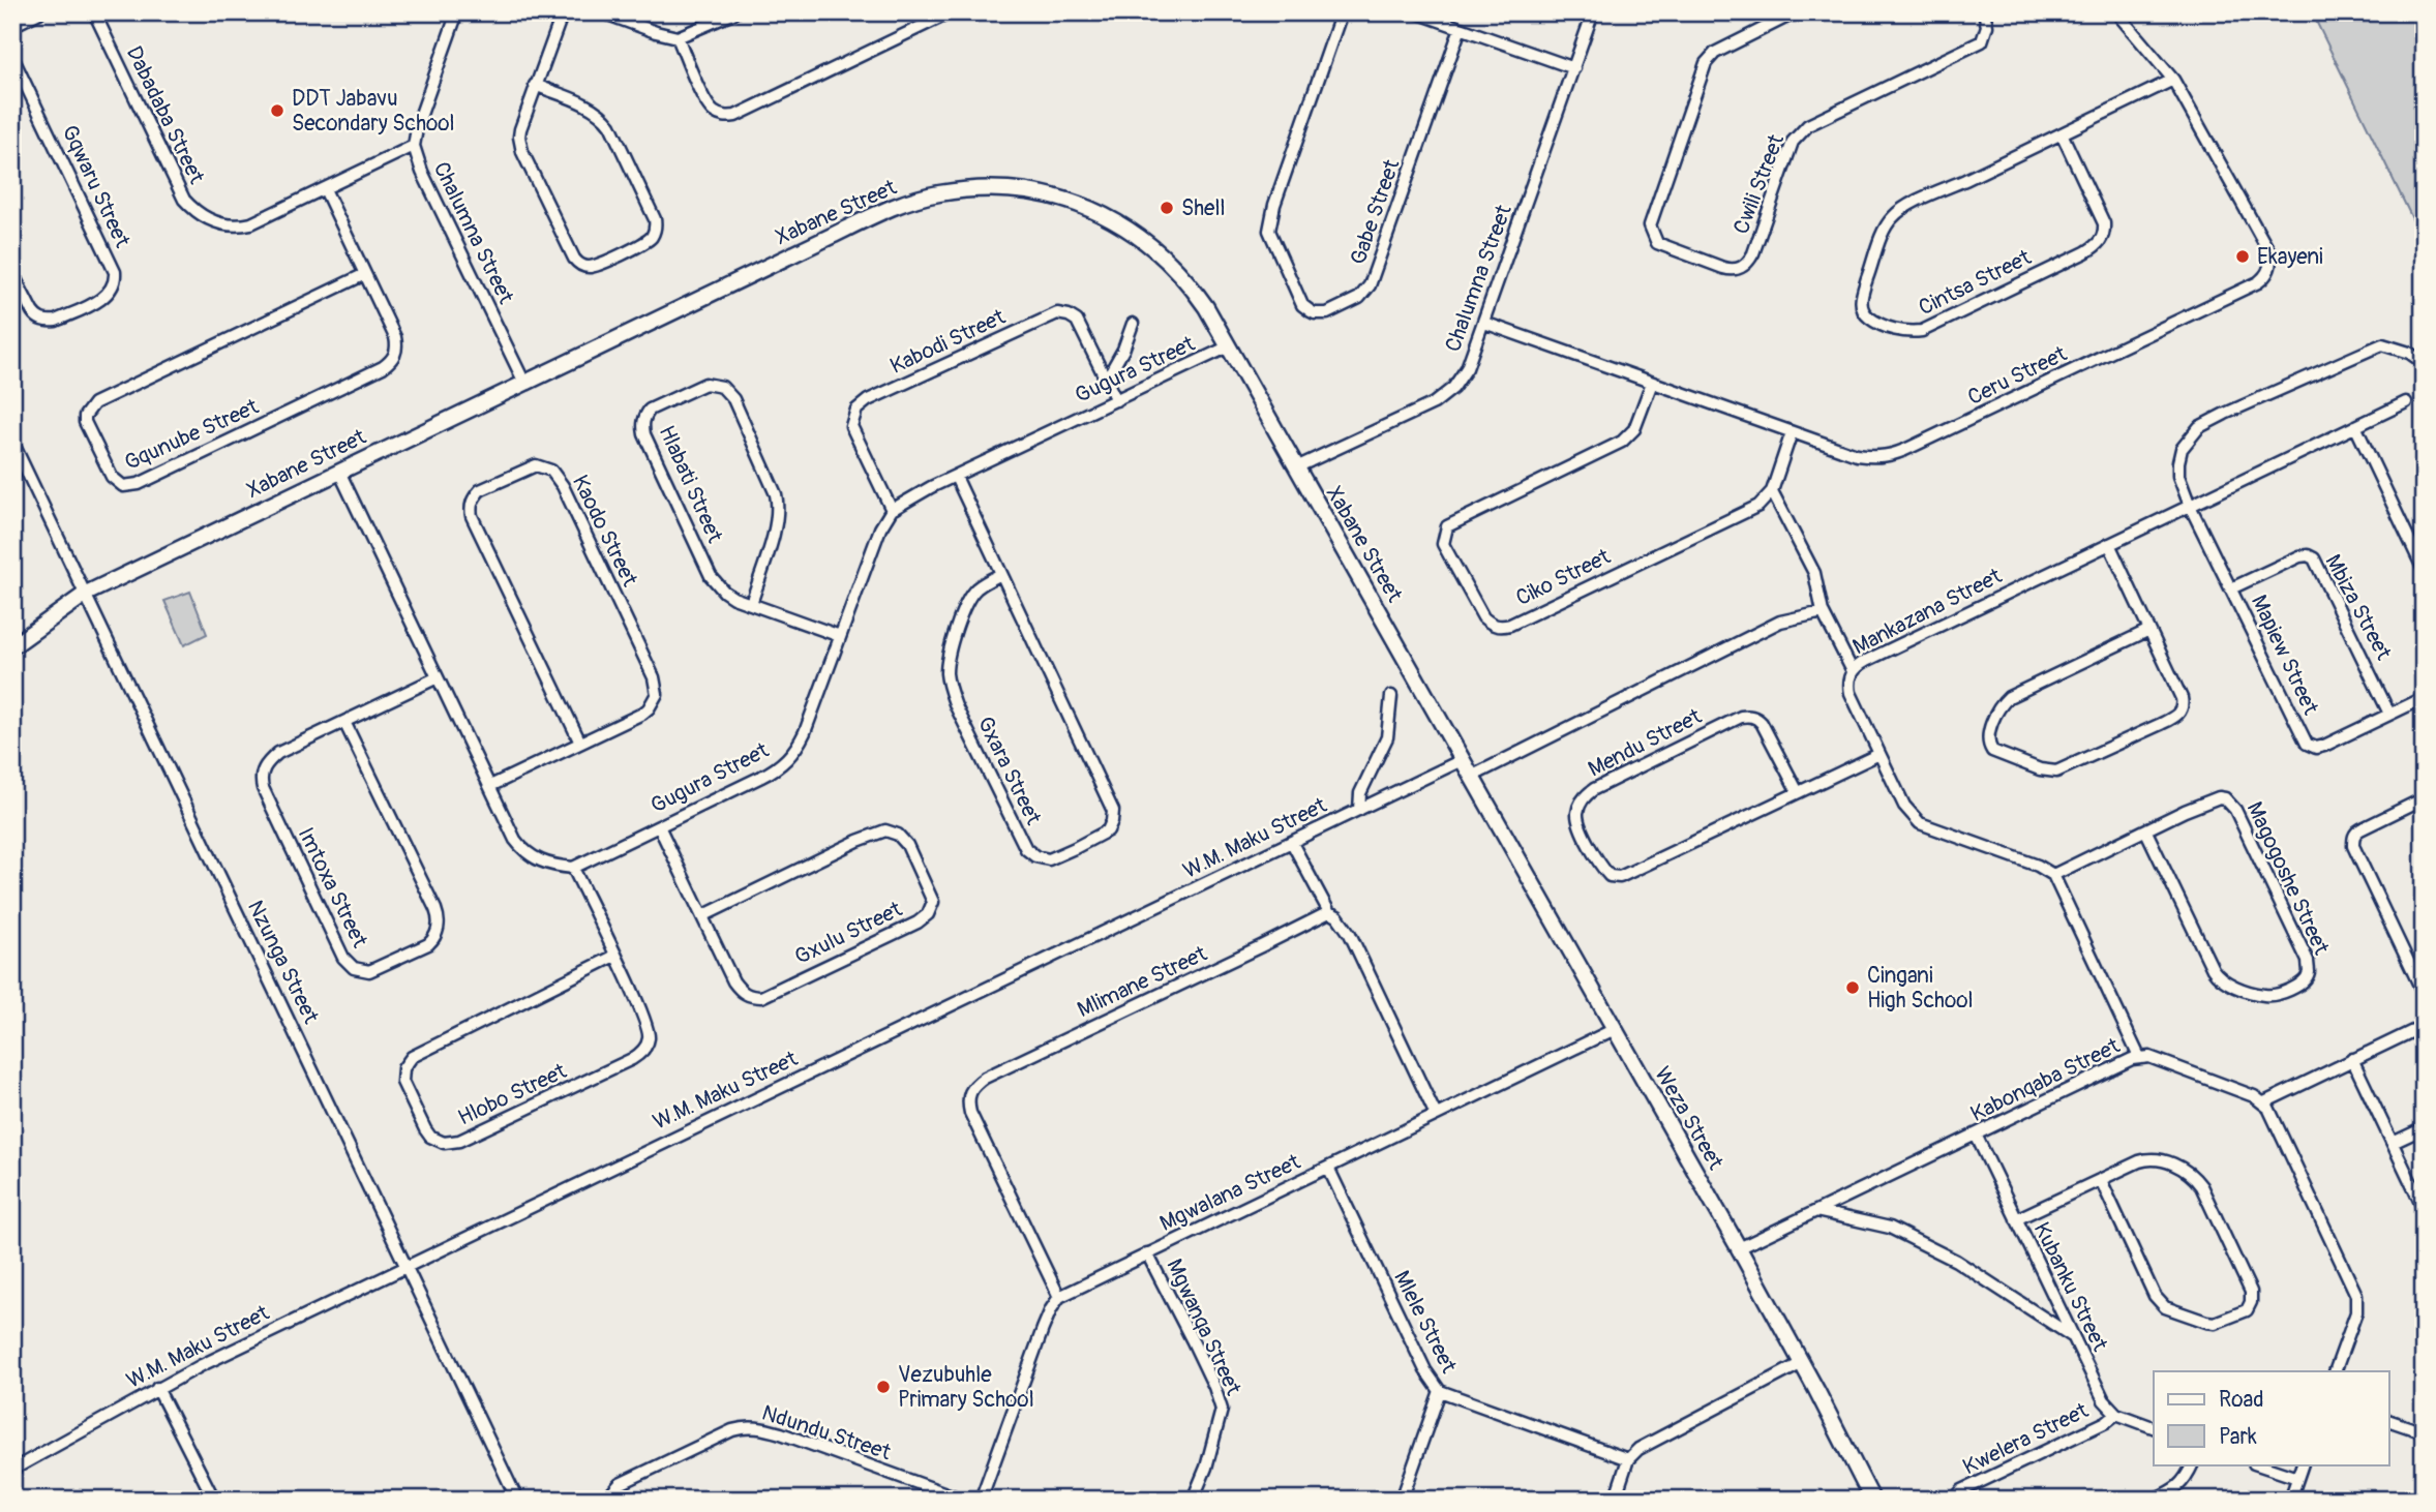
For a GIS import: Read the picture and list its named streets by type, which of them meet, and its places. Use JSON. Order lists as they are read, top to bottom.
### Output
{
  "streets": {
    "street": [
      "Dabadaba Street",
      "Cwili Street",
      "Gqwaru Street",
      "Xabane Street",
      "Gabe Street",
      "Chalumna Street",
      "Cintsa Street",
      "Kabodi Street",
      "Gugura Street",
      "Ceru Street",
      "Gqunube Street",
      "Hlabati Street",
      "Kaodo Street",
      "Ciko Street",
      "Mbiza Street",
      "Mankazana Street",
      "Mapiew Street",
      "Mendu Street",
      "Gxara Street",
      "W.M. Maku Street",
      "Magogoshe Street",
      "Imtoxa Street",
      "Gxulu Street",
      "Nzunga Street",
      "Mlimane Street",
      "Kabonqaba Street",
      "Hlobo Street",
      "Weza Street",
      "Mgwalana Street",
      "Kubanku Street",
      "Mlele Street",
      "Mgwanqa Street",
      "Ndundu Street",
      "Kwelera Street"
    ]
  },
  "crossings": [
    ["Dabadaba Street", "Chalumna Street"],
    ["Dabadaba Street", "Gqunube Street"],
    ["Xabane Street", "Chalumna Street"],
    ["Xabane Street", "Gugura Street"],
    ["Xabane Street", "W.M. Maku Street"],
    ["Xabane Street", "Nzunga Street"],
    ["Xabane Street", "Weza Street"],
    ["Chalumna Street", "Ceru Street"],
    ["Cintsa Street", "Ceru Street"],
    ["Kabodi Street", "Gugura Street"],
    ["Gugura Street", "Hlabati Street"],
    ["Gugura Street", "Gxara Street"],
    ["Gugura Street", "Gxulu Street"],
    ["Gugura Street", "Hlobo Street"],
    ["Ceru Street", "Ciko Street"],
    ["Mbiza Street", "Mapiew Street"],
    ["Mankazana Street", "Mapiew Street"],
    ["Mankazana Street", "Mendu Street"],
    ["Mankazana Street", "Magogoshe Street"],
    ["W.M. Maku Street", "Nzunga Street"],
    ["W.M. Maku Street", "Weza Street"],
    ["Mlimane Street", "Mgwalana Street"],
    ["Kabonqaba Street", "Weza Street"],
    ["Kabonqaba Street", "Kubanku Street"],
    ["Weza Street", "Mgwalana Street"],
    ["Mgwalana Street", "Mlele Street"],
    ["Mgwalana Street", "Mgwanqa Street"],
    ["Kubanku Street", "Kwelera Street"]
  ],
  "places": [
    "DDT Jabavu Secondary School",
    "Shell",
    "Ekayeni",
    "Cingani High School",
    "Vezubuhle Primary School"
  ],
  "legend": ["Road", "Park"]
}
